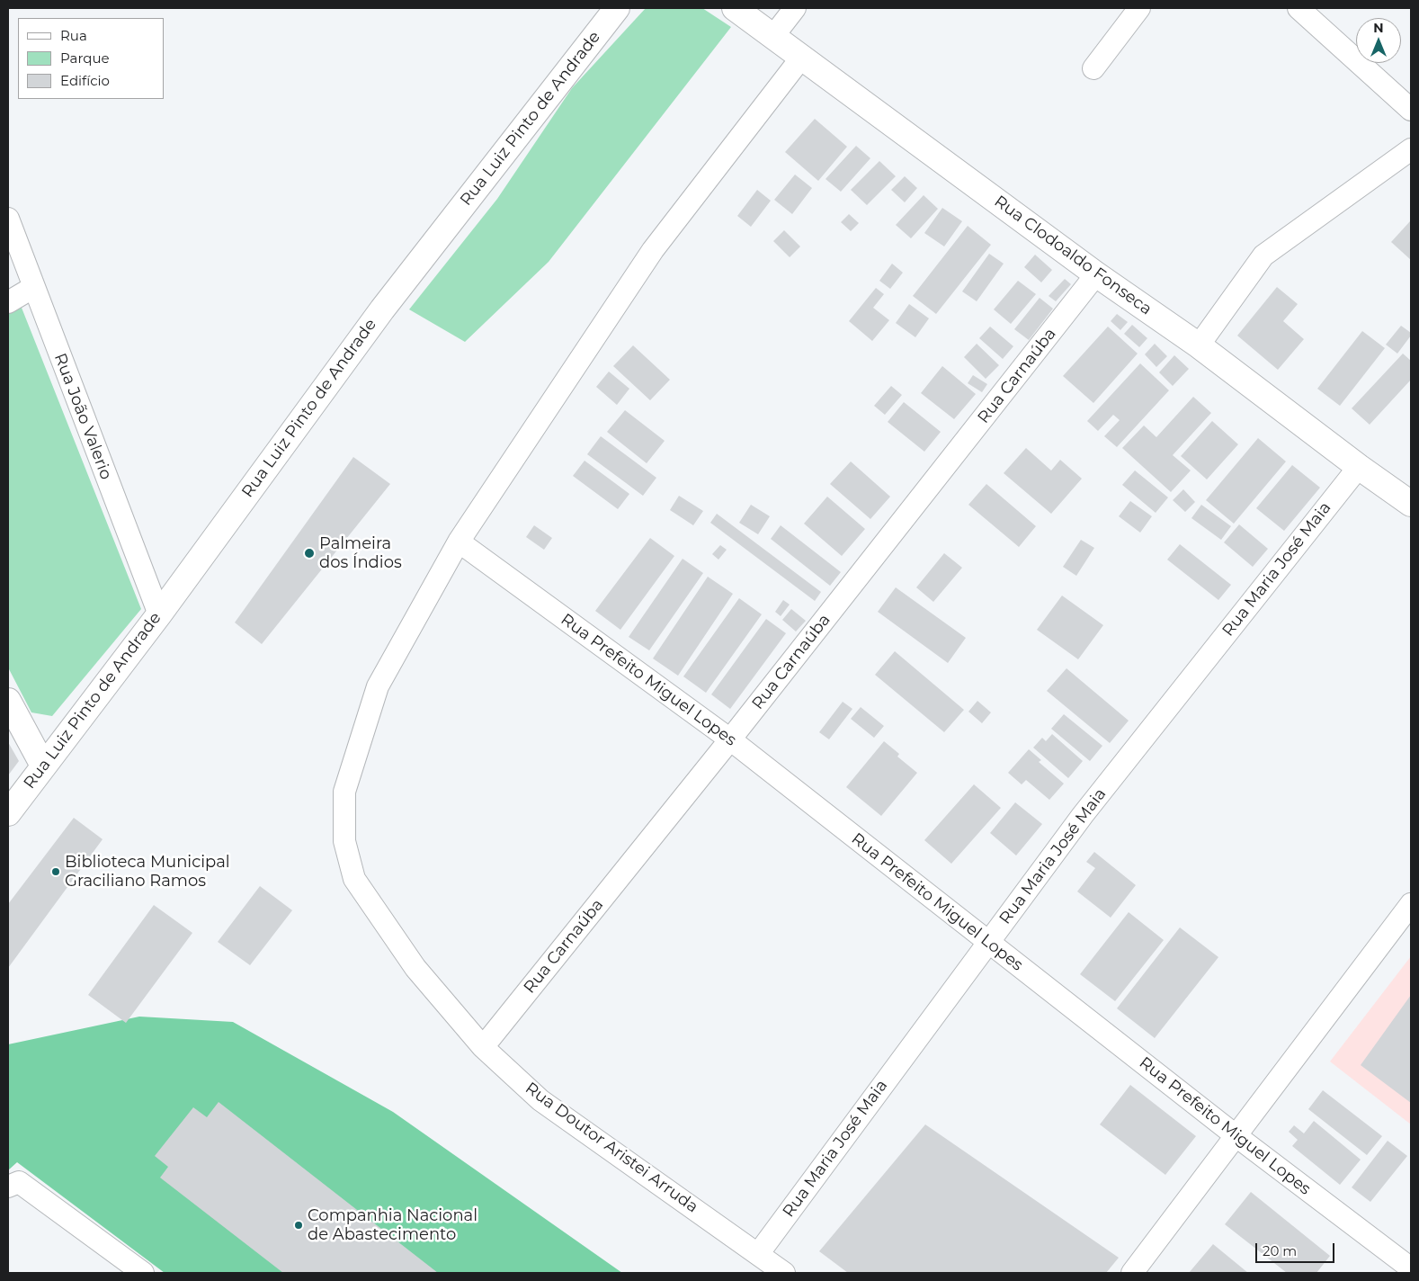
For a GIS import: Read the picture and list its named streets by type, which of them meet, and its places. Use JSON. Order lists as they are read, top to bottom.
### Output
{
  "streets": {
    "street": [
      "Rua Luiz Pinto de Andrade",
      "Rua Clodoaldo Fonseca",
      "Rua Carnaúba",
      "Rua João Valerio",
      "Rua Maria José Maia",
      "Rua Prefeito Miguel Lopes",
      "Rua Doutor Aristei Arruda"
    ]
  },
  "crossings": [
    ["Rua Luiz Pinto de Andrade", "Rua João Valerio"],
    ["Rua Clodoaldo Fonseca", "Rua Carnaúba"],
    ["Rua Clodoaldo Fonseca", "Rua Maria José Maia"],
    ["Rua Carnaúba", "Rua Prefeito Miguel Lopes"],
    ["Rua Carnaúba", "Rua Doutor Aristei Arruda"],
    ["Rua Maria José Maia", "Rua Prefeito Miguel Lopes"],
    ["Rua Maria José Maia", "Rua Doutor Aristei Arruda"],
    ["Rua Prefeito Miguel Lopes", "Rua Doutor Aristei Arruda"]
  ],
  "places": ["Palmeira dos Índios", "Biblioteca Municipal Graciliano Ramos", "Companhia Nacional de Abastecimento"],
  "legend": ["Rua", "Parque", "Edifício"],
  "scale_bar": "20 m",
  "north": "top"
}
